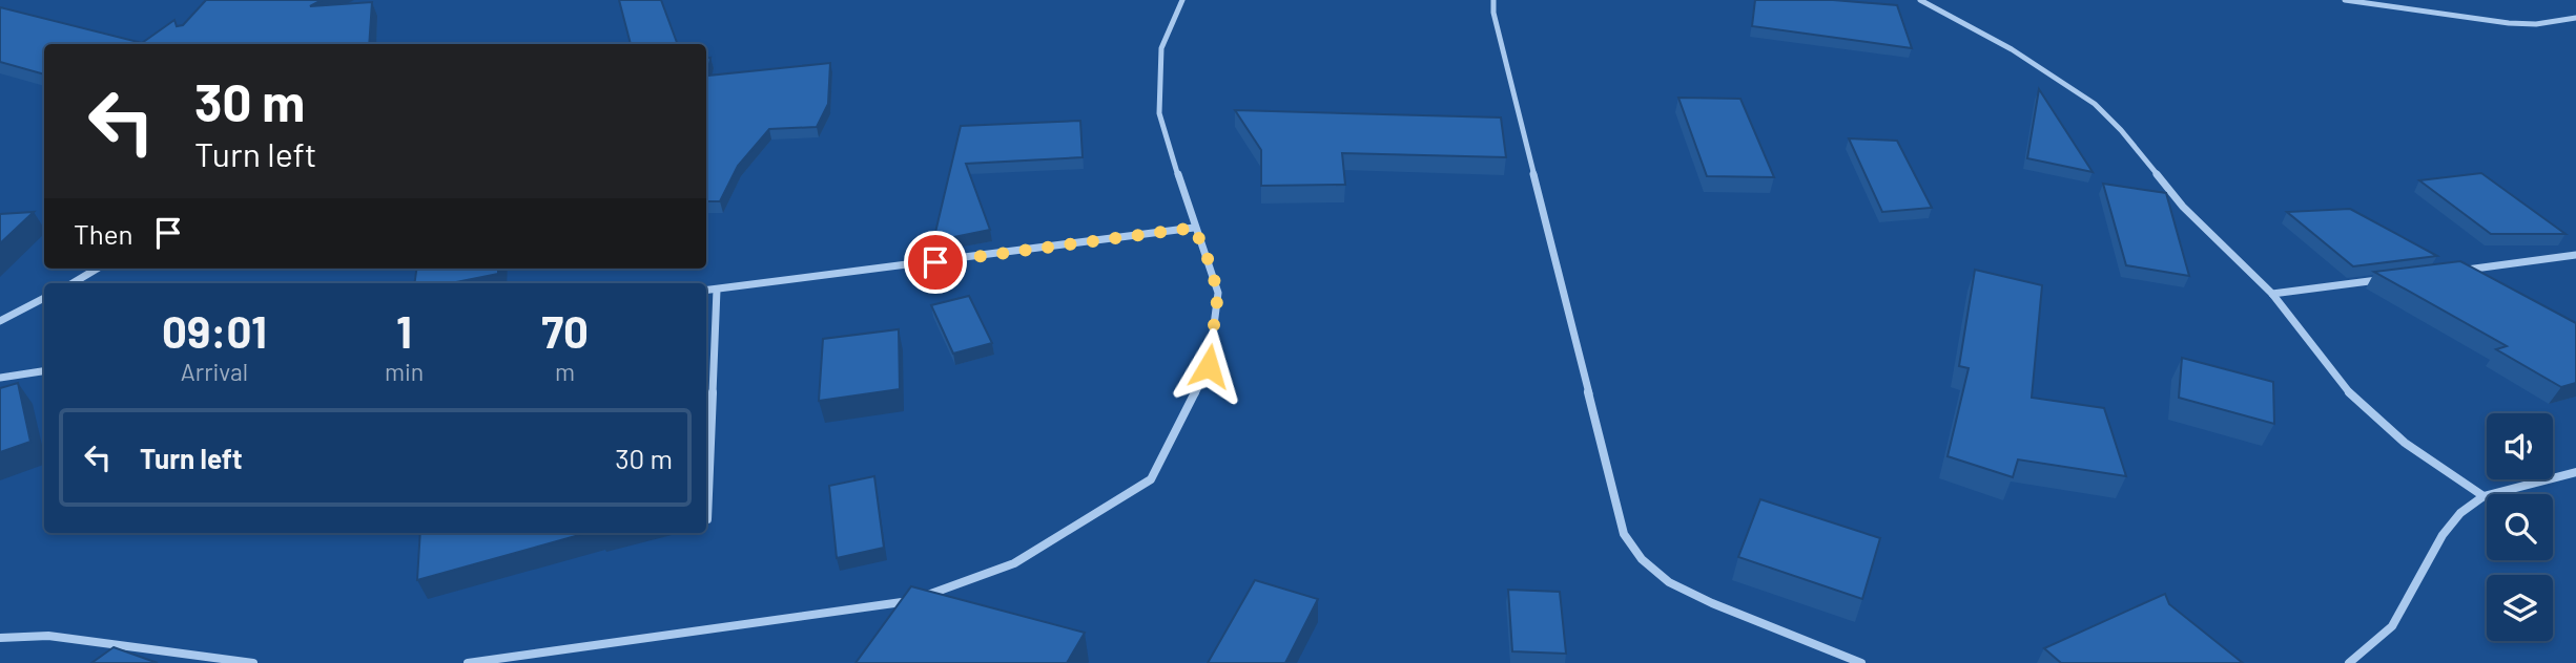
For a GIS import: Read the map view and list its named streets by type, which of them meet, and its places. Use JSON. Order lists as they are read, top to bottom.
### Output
{
  "page": {
    "turn": ["30 m", "Turn left"],
    "then": "Then",
    "eta": [
      "09:01",
      "Arrival",
      "1",
      "min",
      "70",
      "m"
    ],
    "list": [
      {
        "name": "Turn left",
        "value": "30 m"
      }
    ]
  }
}
